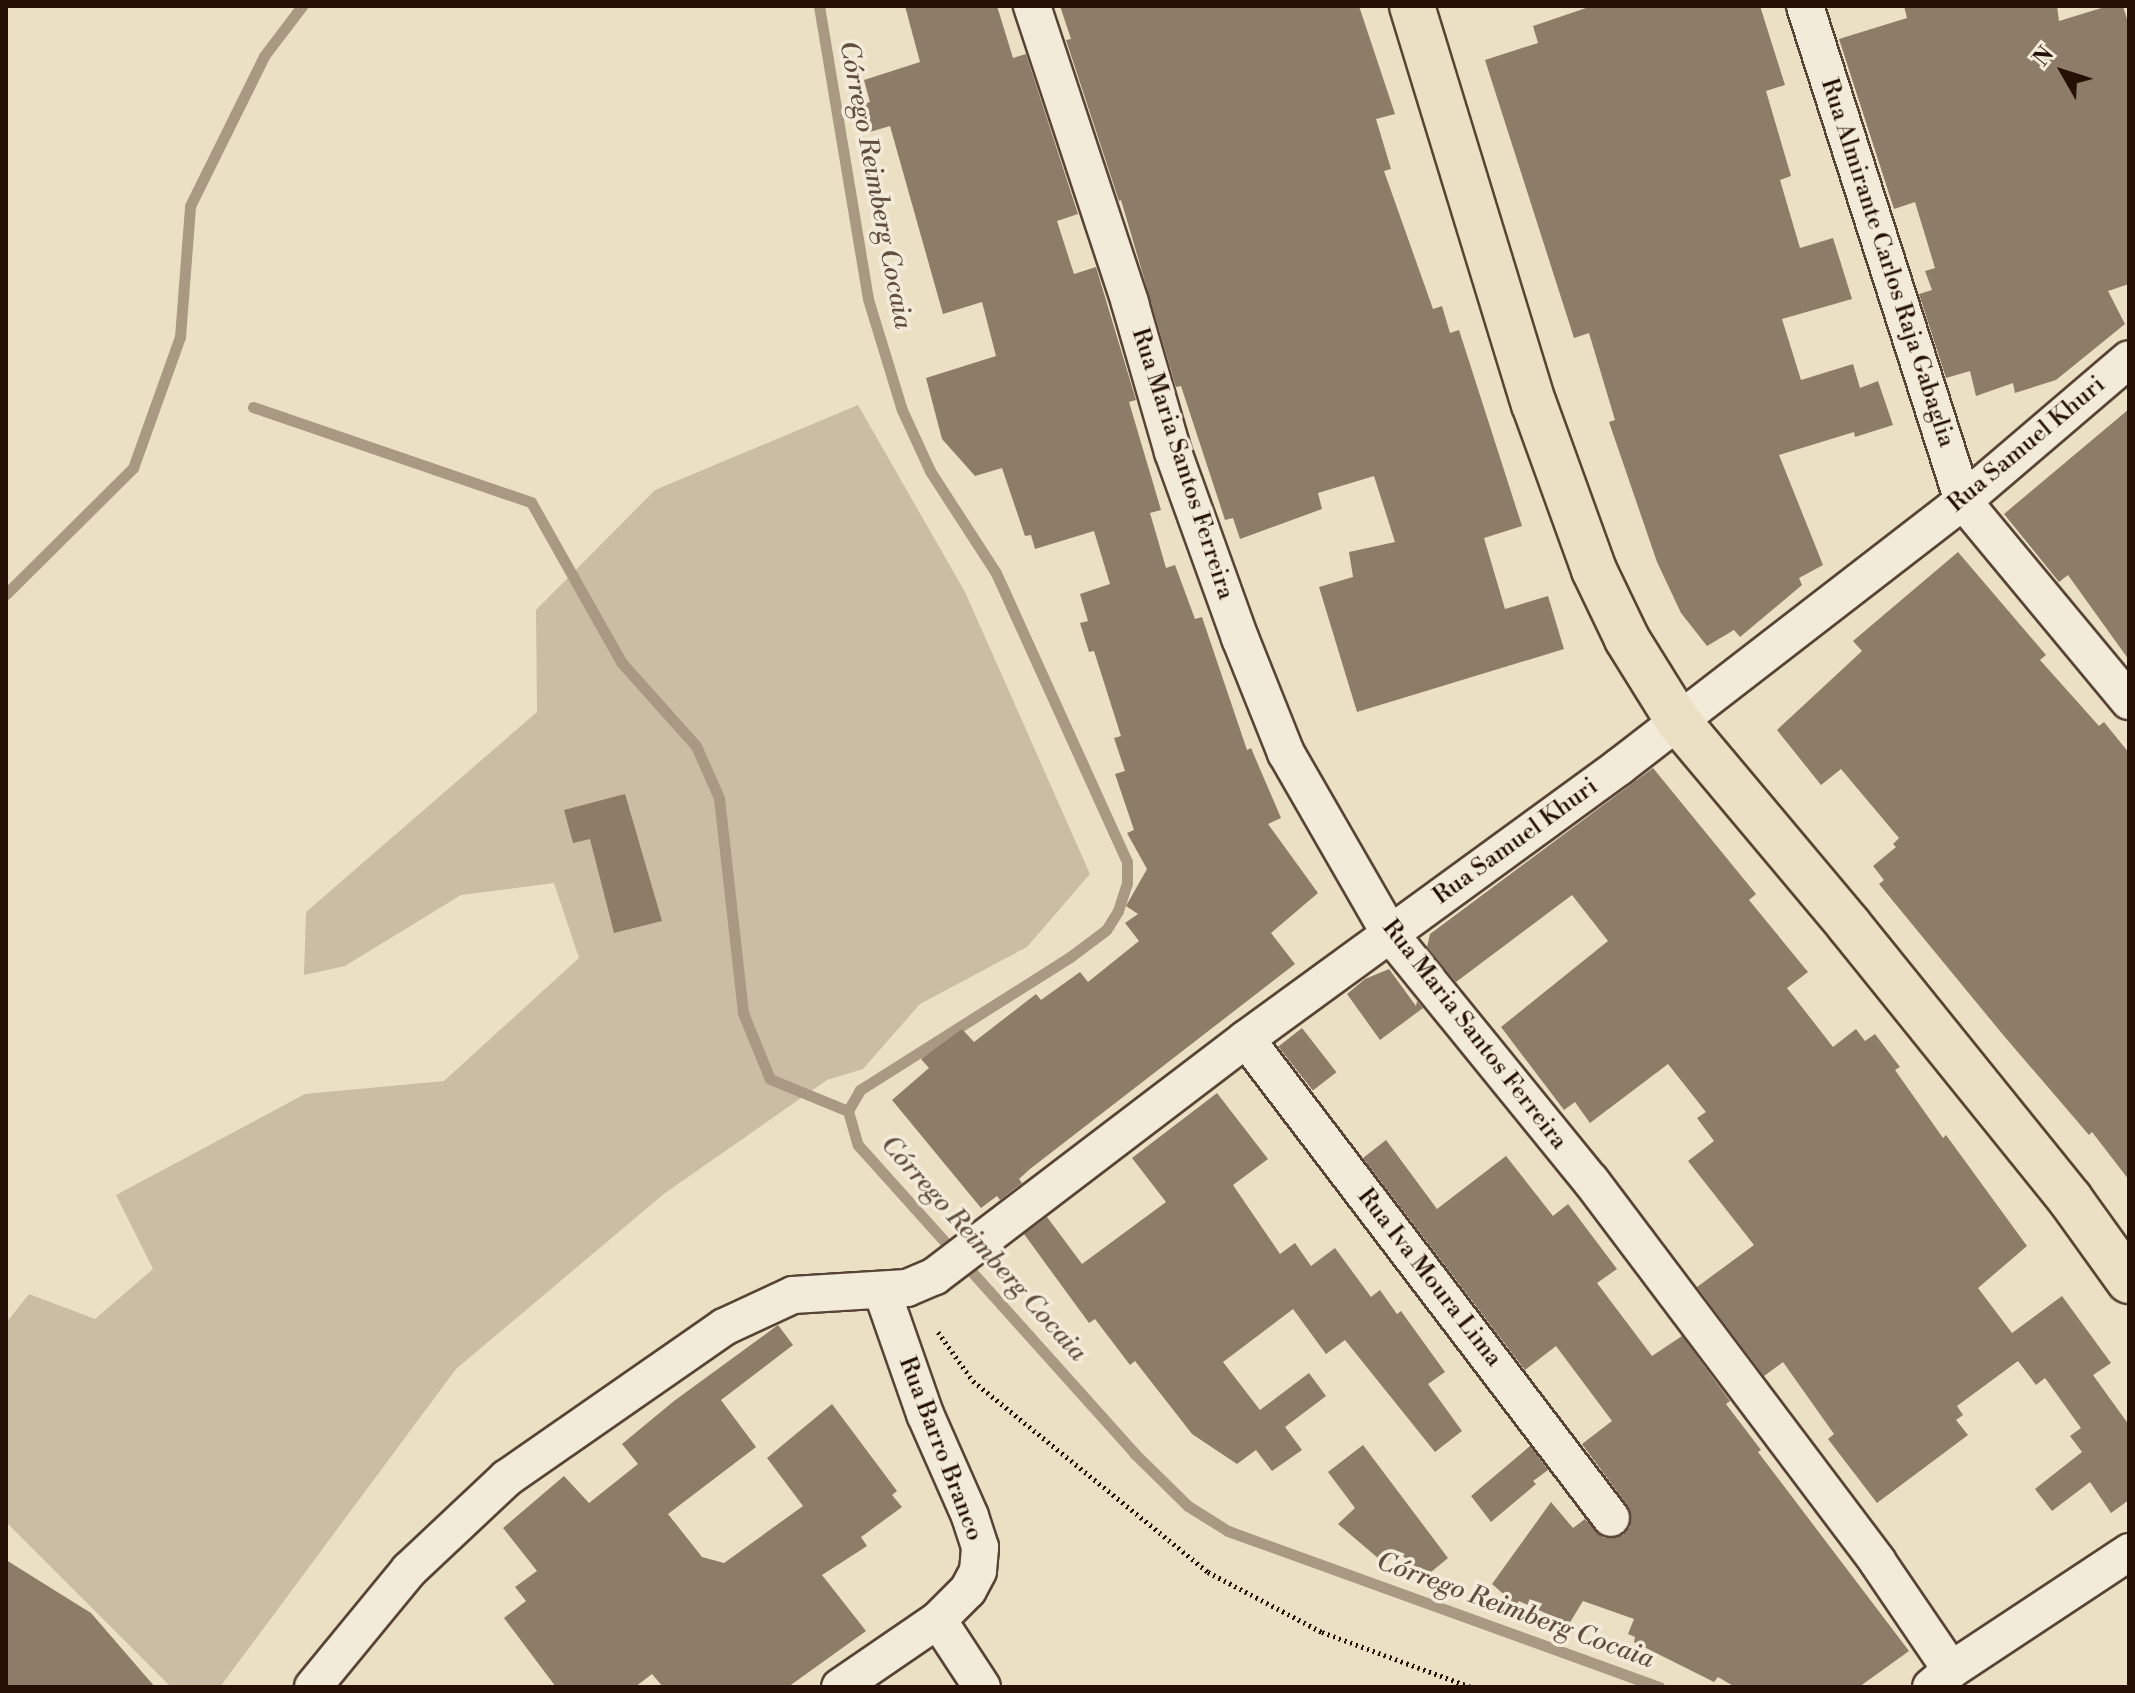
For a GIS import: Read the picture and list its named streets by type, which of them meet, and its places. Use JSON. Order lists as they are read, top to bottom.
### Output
{
  "streets": {
    "street": [
      "Rua Almirante Carlos Raja Gabaglia",
      "Rua Samuel Khuri",
      "Rua Maria Santos Ferreira",
      "Rua Iva Moura Lima",
      "Rua Barro Branco"
    ]
  },
  "crossings": [
    ["Rua Almirante Carlos Raja Gabaglia", "Rua Samuel Khuri"],
    ["Rua Samuel Khuri", "Rua Maria Santos Ferreira"],
    ["Rua Samuel Khuri", "Rua Iva Moura Lima"],
    ["Rua Samuel Khuri", "Rua Barro Branco"]
  ],
  "water": ["Córrego Reimberg Cocaia"],
  "north": "top left"
}
